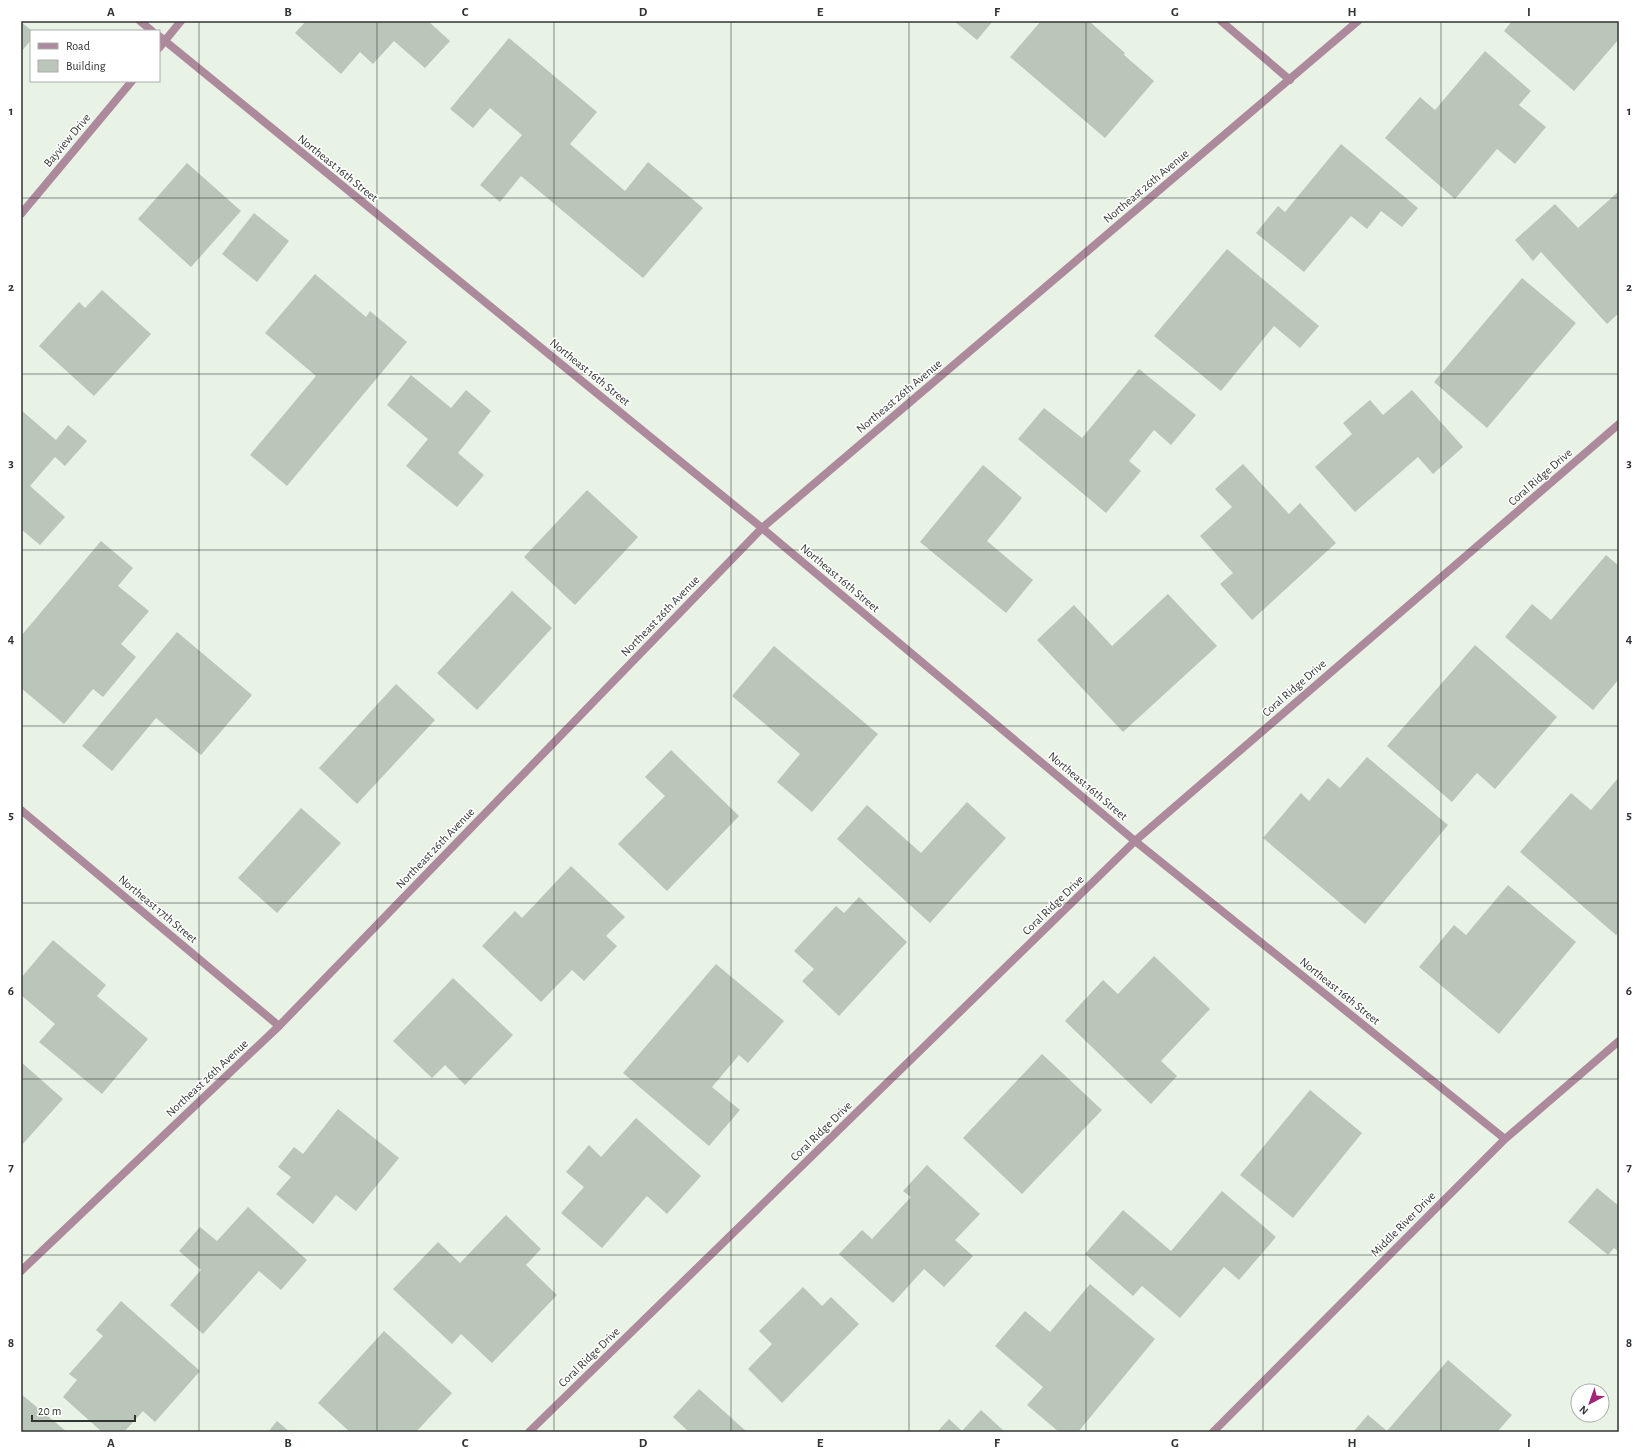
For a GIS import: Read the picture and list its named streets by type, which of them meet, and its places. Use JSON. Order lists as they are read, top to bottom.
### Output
{
  "streets": {
    "street": [
      "Bayview Drive",
      "Northeast 16th Street",
      "Northeast 26th Avenue",
      "Coral Ridge Drive",
      "Northeast 17th Street",
      "Middle River Drive"
    ]
  },
  "crossings": [
    ["Northeast 16th Street", "Northeast 26th Avenue"],
    ["Northeast 16th Street", "Coral Ridge Drive"],
    ["Northeast 16th Street", "Middle River Drive"],
    ["Northeast 26th Avenue", "Northeast 17th Street"]
  ],
  "legend": ["Road", "Building"],
  "scale_bar": "20 m",
  "north": "bottom left",
  "grid": {
    "columns": [
      "A",
      "B",
      "C",
      "D",
      "E",
      "F",
      "G",
      "H",
      "I"
    ],
    "rows": [
      "1",
      "2",
      "3",
      "4",
      "5",
      "6",
      "7",
      "8"
    ]
  }
}
